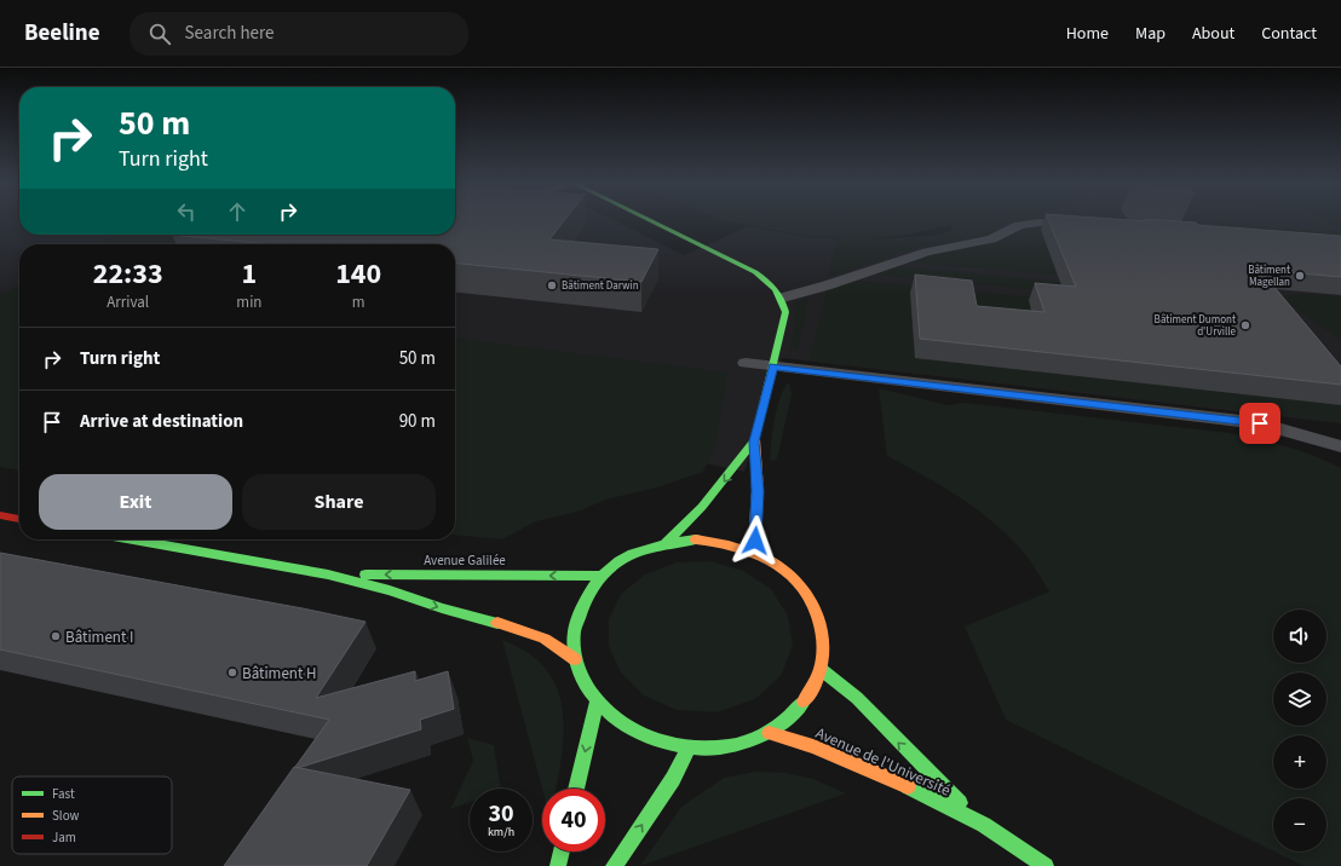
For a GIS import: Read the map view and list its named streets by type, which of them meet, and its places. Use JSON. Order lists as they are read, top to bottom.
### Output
{
  "streets": {
    "street": ["Avenue Galilée", "Avenue de l'Université"]
  },
  "places": [
    "Bâtiment Magellan",
    "Bâtiment Darwin",
    "Bâtiment Dumont d'Urville",
    "Bâtiment I",
    "Bâtiment H"
  ],
  "legend": ["Fast", "Slow", "Jam"],
  "page": {
    "header": "Beeline",
    "search": "Search here",
    "nav": [
      "Home",
      "Map",
      "About",
      "Contact"
    ],
    "turn": ["50 m", "Turn right"],
    "eta": [
      "22:33",
      "Arrival",
      "1",
      "min",
      "140",
      "m"
    ],
    "list": [
      {
        "name": "Turn right",
        "value": "50 m"
      },
      {
        "name": "Arrive at destination",
        "value": "90 m"
      }
    ],
    "buttons": ["Exit", "Share"],
    "map_buttons": ["+", "−"],
    "speed": "30 km/h",
    "limit": "40"
  }
}
